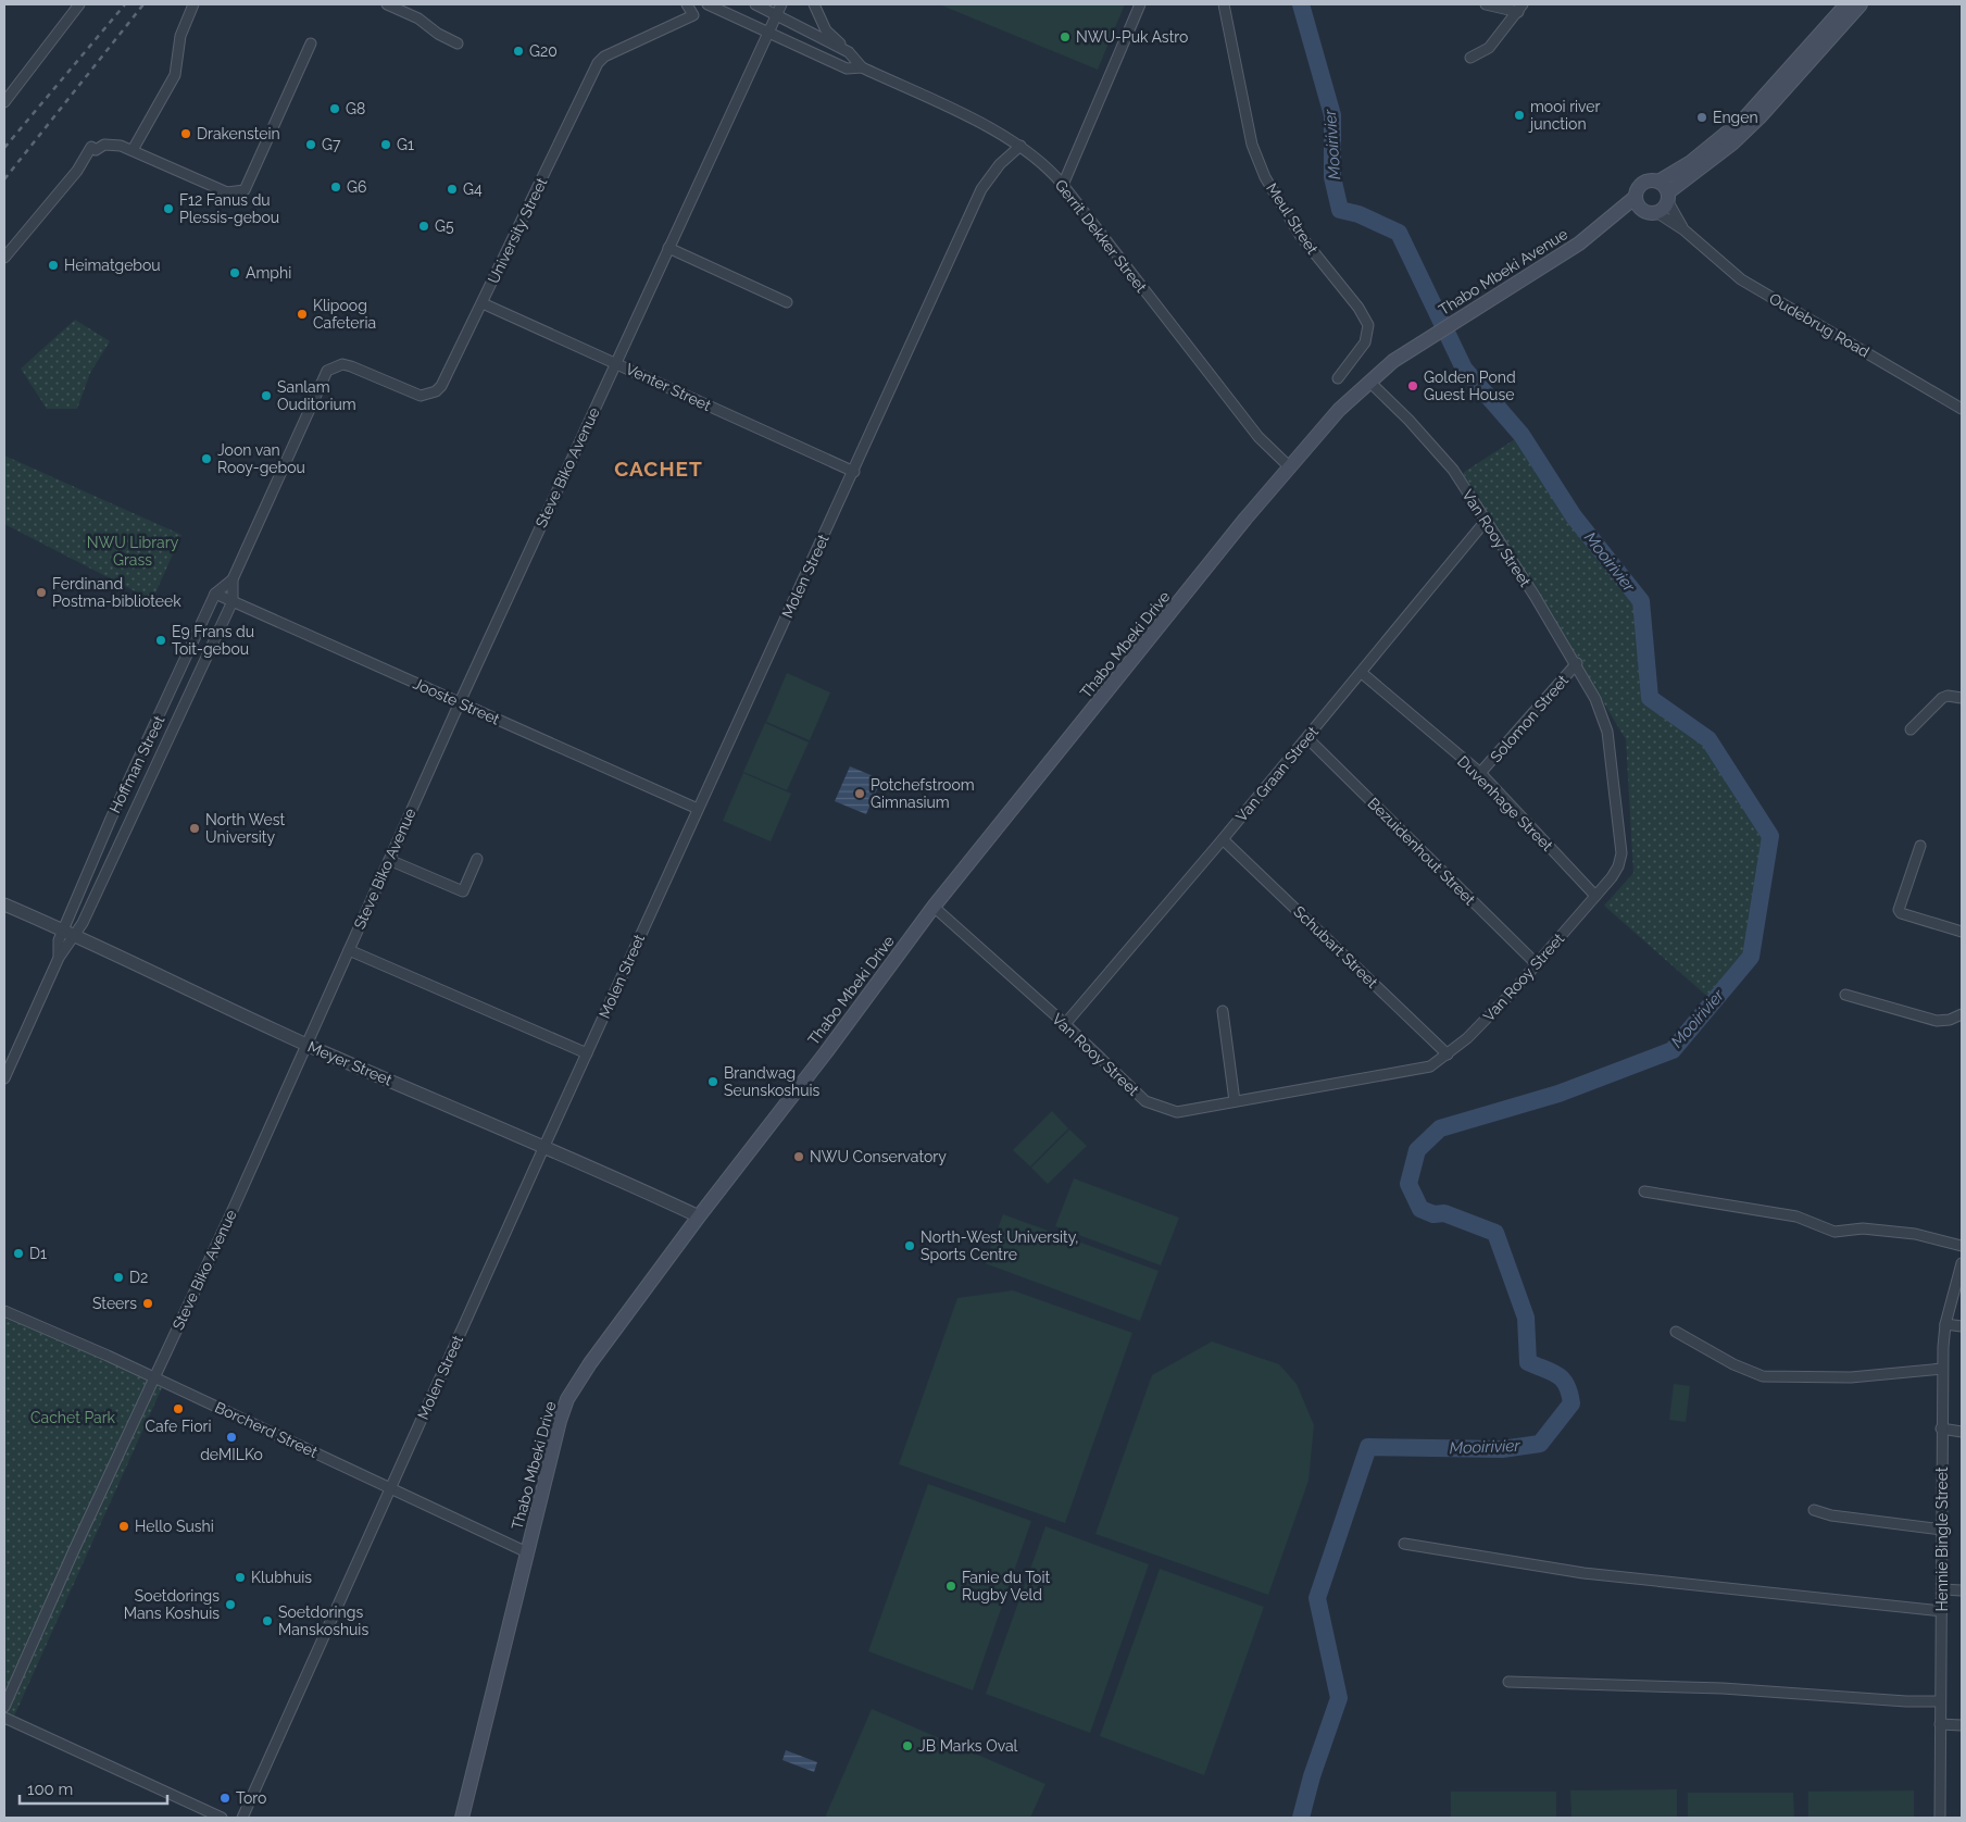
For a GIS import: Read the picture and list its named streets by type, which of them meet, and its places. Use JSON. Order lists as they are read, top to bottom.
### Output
{
  "streets": {
    "main road": ["Thabo Mbeki Avenue", "Thabo Mbeki Drive"],
    "street": [
      "Meul Street",
      "University Street",
      "Gerrit Dekker Street",
      "Oudebrug Road",
      "Venter Street",
      "Steve Biko Avenue",
      "Van Rooy Street",
      "Molen Street",
      "Jooste Street",
      "Solomon Street",
      "Hoffman Street",
      "Van Graan Street",
      "Duvenhage Street",
      "Bezuidenhout Street",
      "Schubart Street",
      "Meyer Street",
      "Borcherd Street",
      "Hennie Bingle Street"
    ]
  },
  "crossings": [
    ["University Street", "Venter Street"],
    ["University Street", "Hoffman Street"],
    ["Gerrit Dekker Street", "Steve Biko Avenue"],
    ["Gerrit Dekker Street", "Molen Street"],
    ["Gerrit Dekker Street", "Thabo Mbeki Drive"],
    ["Thabo Mbeki Avenue", "Oudebrug Road"],
    ["Thabo Mbeki Avenue", "Thabo Mbeki Drive"],
    ["Venter Street", "Steve Biko Avenue"],
    ["Venter Street", "Molen Street"],
    ["Steve Biko Avenue", "Jooste Street"],
    ["Steve Biko Avenue", "Meyer Street"],
    ["Steve Biko Avenue", "Borcherd Street"],
    ["Van Rooy Street", "Thabo Mbeki Drive"],
    ["Van Rooy Street", "Solomon Street"],
    ["Van Rooy Street", "Van Graan Street"],
    ["Van Rooy Street", "Duvenhage Street"],
    ["Van Rooy Street", "Bezuidenhout Street"],
    ["Van Rooy Street", "Schubart Street"],
    ["Molen Street", "Jooste Street"],
    ["Molen Street", "Meyer Street"],
    ["Molen Street", "Borcherd Street"],
    ["Thabo Mbeki Drive", "Meyer Street"],
    ["Thabo Mbeki Drive", "Borcherd Street"],
    ["Jooste Street", "Hoffman Street"],
    ["Solomon Street", "Duvenhage Street"],
    ["Hoffman Street", "Meyer Street"],
    ["Van Graan Street", "Duvenhage Street"],
    ["Van Graan Street", "Bezuidenhout Street"],
    ["Van Graan Street", "Schubart Street"]
  ],
  "districts": ["CACHET"],
  "water": ["Mooirivier"],
  "parks": ["NWU Library Grass", "Cachet Park"],
  "places": [
    "NWU-Puk Astro",
    "G20",
    "G8",
    "mooi river junction",
    "Engen",
    "Drakenstein",
    "G7",
    "G1",
    "G6",
    "G4",
    "F12 Fanus du Plessis-gebou",
    "G5",
    "Heimatgebou",
    "Amphi",
    "Klipoog Cafeteria",
    "Golden Pond Guest House",
    "Sanlam Ouditorium",
    "Joon van Rooy-gebou",
    "Ferdinand Postma-biblioteek",
    "E9 Frans du Toit-gebou",
    "Potchefstroom Gimnasium",
    "North West University",
    "Brandwag Seunskoshuis",
    "NWU Conservatory",
    "North-West University, Sports Centre",
    "D1",
    "D2",
    "Steers",
    "Cafe Fiori",
    "deMILKo",
    "Hello Sushi",
    "Klubhuis",
    "Fanie du Toit Rugby Veld",
    "Soetdorings Mans Koshuis",
    "Soetdorings Manskoshuis",
    "JB Marks Oval",
    "Toro"
  ],
  "scale_bar": "100 m"
}
